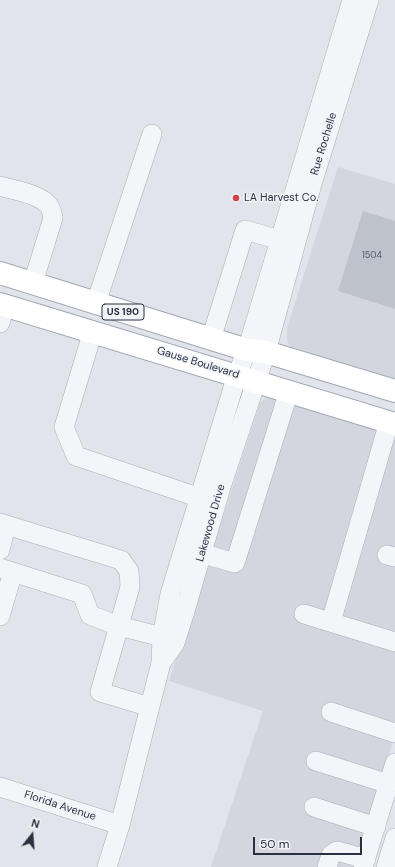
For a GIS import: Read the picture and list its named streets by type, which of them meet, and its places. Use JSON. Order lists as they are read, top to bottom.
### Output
{
  "streets": {
    "main road": ["US 190", "Gause Boulevard"],
    "street": ["Rue Rochelle", "Lakewood Drive", "Florida Avenue"]
  },
  "crossings": [
    ["Rue Rochelle", "US 190"],
    ["Rue Rochelle", "Gause Boulevard"],
    ["Rue Rochelle", "Lakewood Drive"],
    ["Gause Boulevard", "Lakewood Drive"],
    ["Lakewood Drive", "Florida Avenue"]
  ],
  "places": ["LA Harvest Co."],
  "house_numbers": ["1504"],
  "scale_bar": "50 m",
  "north": "top"
}
